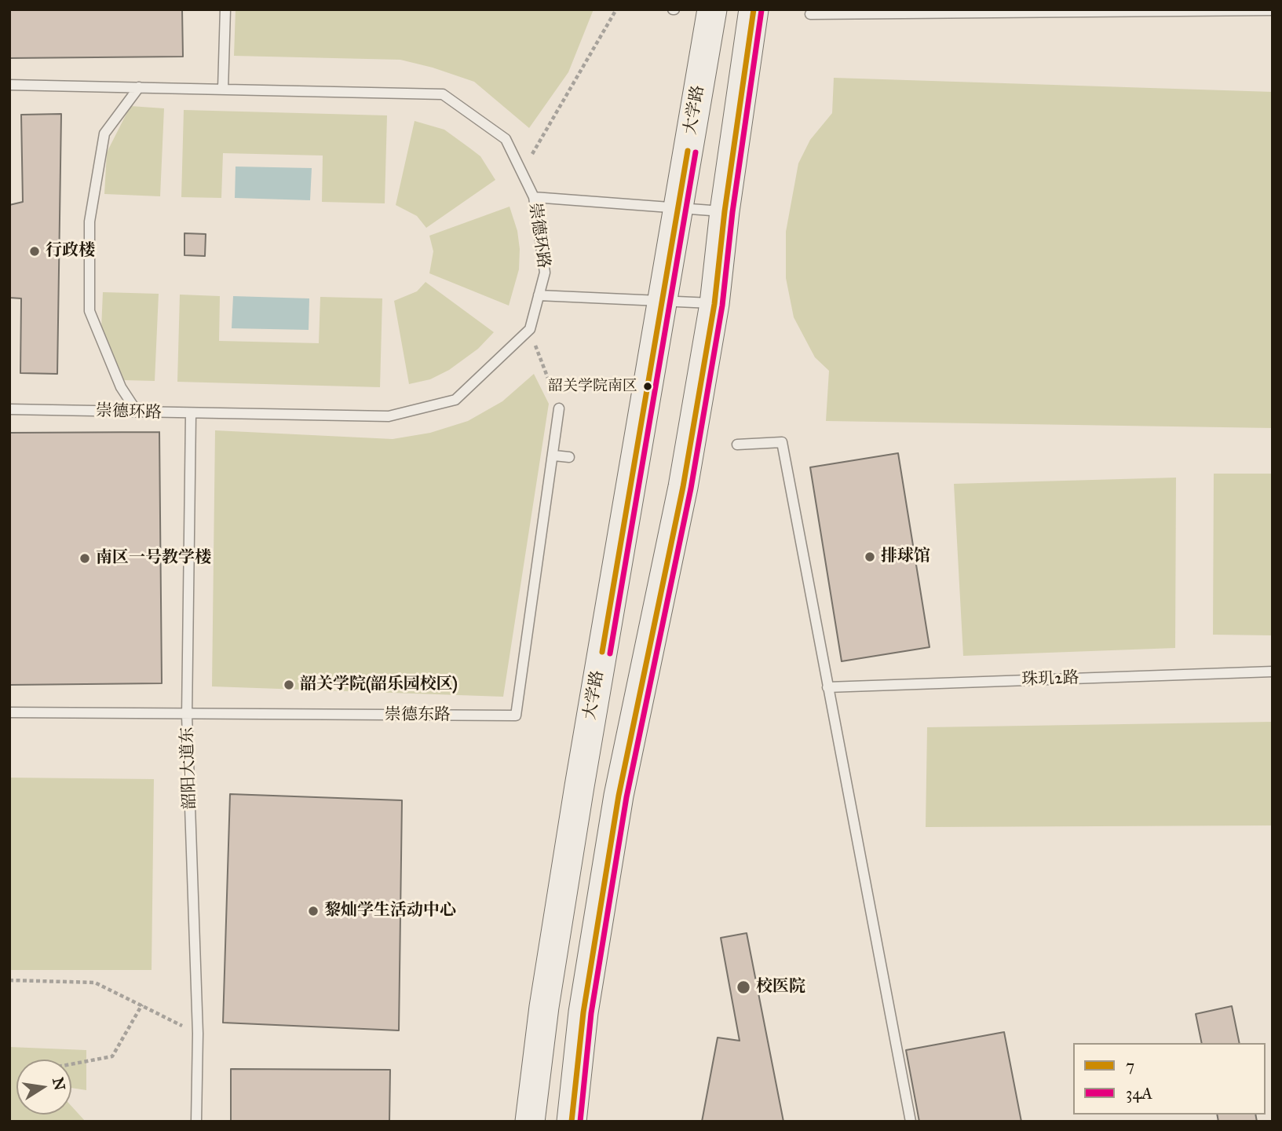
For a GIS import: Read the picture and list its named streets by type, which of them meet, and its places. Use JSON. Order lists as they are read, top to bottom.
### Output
{
  "streets": {
    "main road": ["大学路"],
    "lane": [
      "崇德环路",
      "珠玑2路",
      "崇德东路",
      "韶阳大道东"
    ]
  },
  "crossings": [
    ["崇德环路", "韶阳大道东"],
    ["崇德东路", "韶阳大道东"]
  ],
  "places": [
    "行政楼",
    "韶关学院南区",
    "排球馆",
    "南区一号教学楼",
    "韶关学院(韶乐园校区)",
    "黎灿学生活动中心",
    "校医院"
  ],
  "lines": ["transit line 7", "transit line 34A"],
  "legend": ["7", "34A"],
  "north": "right"
}
